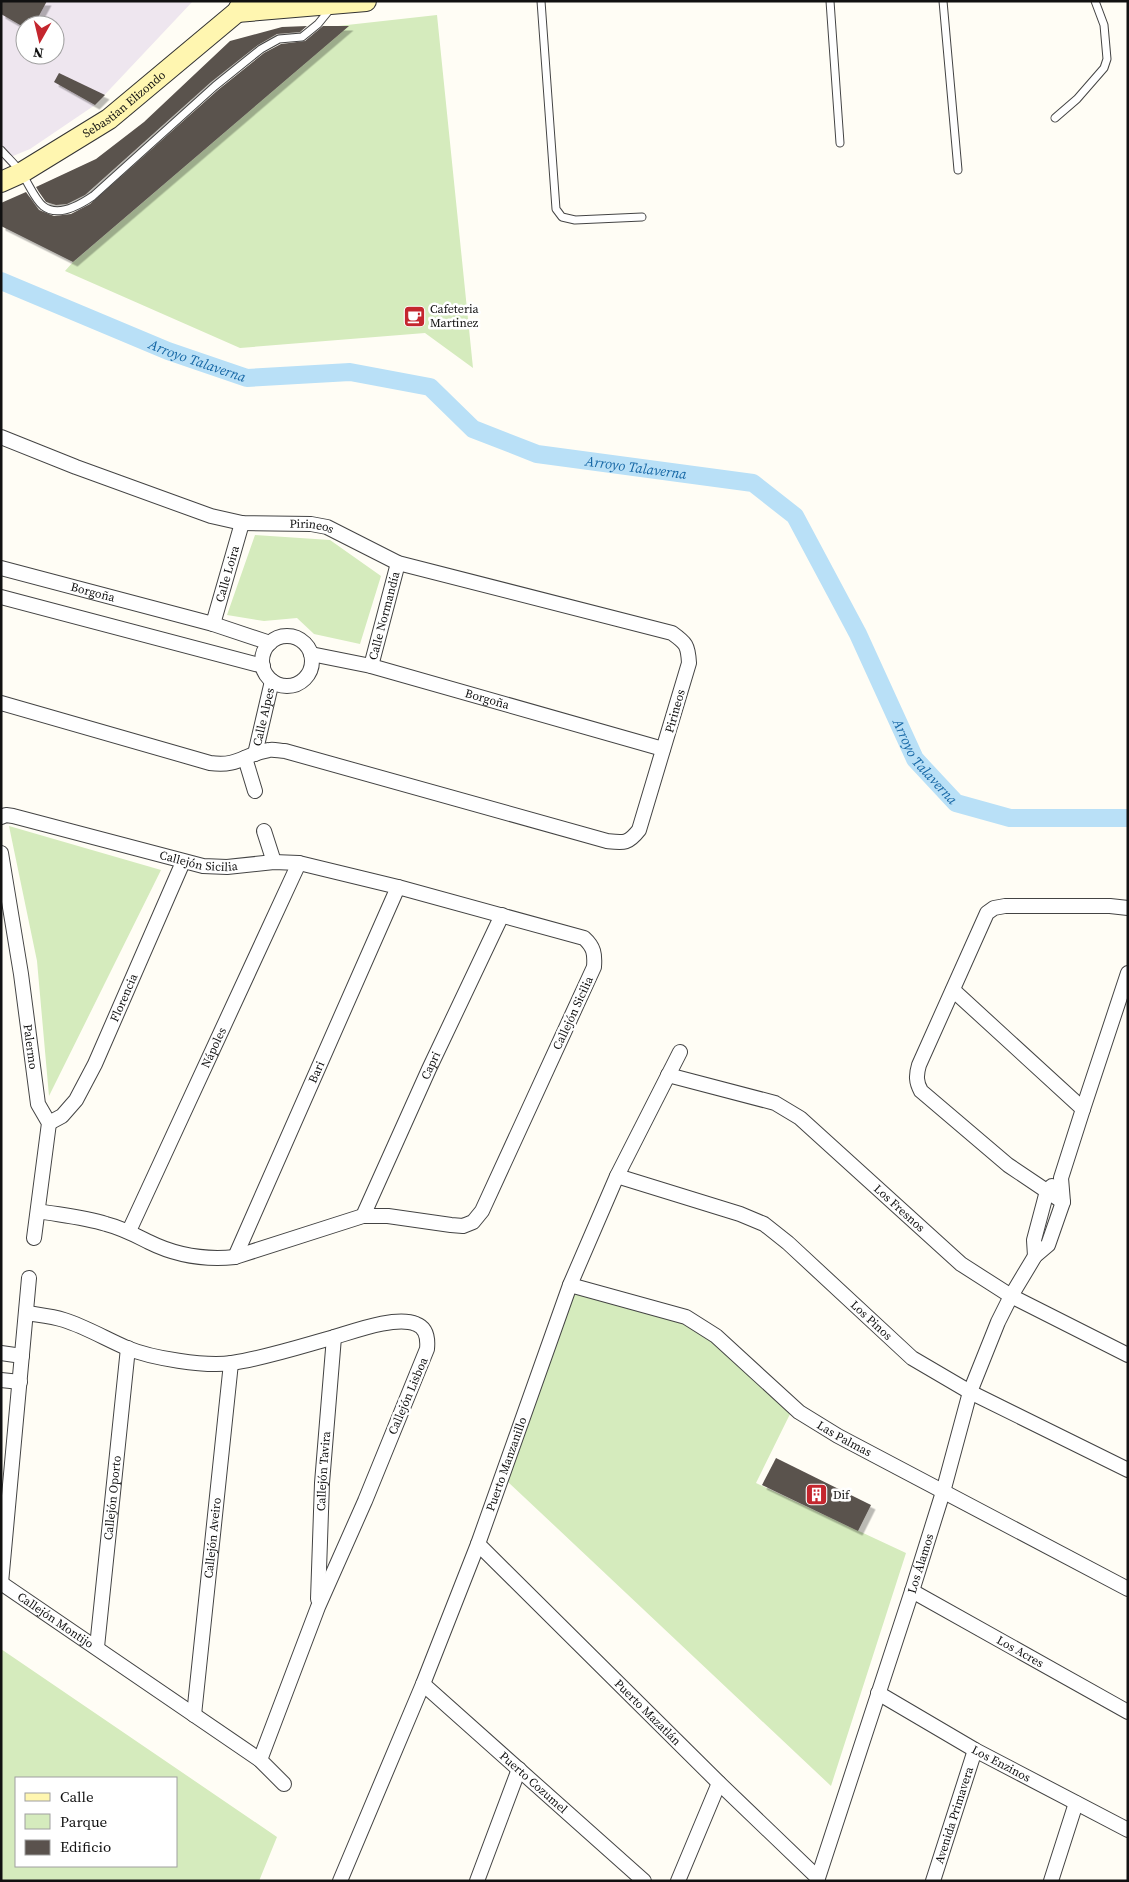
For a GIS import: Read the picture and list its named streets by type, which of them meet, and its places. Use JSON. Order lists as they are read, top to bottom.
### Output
{
  "streets": {
    "street": [
      "Sebastian Elizondo",
      "Pirineos",
      "Calle Loira",
      "Borgoña",
      "Calle Normandía",
      "Calle Alpes",
      "Callejón Sicilia",
      "Florencia",
      "Palermo",
      "Nápoles",
      "Capri",
      "Bari",
      "Los Fresnos",
      "Los Pinos",
      "Callejón Lisboa",
      "Las Palmas",
      "Puerto Manzanillo",
      "Callejón Tavira",
      "Callejón Oporto",
      "Callejón Aveiro",
      "Los Álamos",
      "Callejón Montijo",
      "Los Acres",
      "Puerto Mazatlán",
      "Los Enzinos",
      "Puerto Cozumel",
      "Avenida Primavera"
    ]
  },
  "crossings": [
    ["Pirineos", "Calle Loira"],
    ["Pirineos", "Borgoña"],
    ["Pirineos", "Calle Normandía"],
    ["Pirineos", "Calle Alpes"],
    ["Calle Loira", "Borgoña"],
    ["Borgoña", "Calle Normandía"],
    ["Borgoña", "Calle Alpes"],
    ["Callejón Sicilia", "Florencia"],
    ["Callejón Sicilia", "Nápoles"],
    ["Callejón Sicilia", "Capri"],
    ["Callejón Sicilia", "Bari"],
    ["Florencia", "Palermo"],
    ["Los Fresnos", "Puerto Manzanillo"],
    ["Los Fresnos", "Los Álamos"],
    ["Los Pinos", "Puerto Manzanillo"],
    ["Los Pinos", "Los Álamos"],
    ["Callejón Lisboa", "Callejón Tavira"],
    ["Callejón Lisboa", "Callejón Oporto"],
    ["Callejón Lisboa", "Callejón Aveiro"],
    ["Callejón Lisboa", "Callejón Montijo"],
    ["Las Palmas", "Puerto Manzanillo"],
    ["Las Palmas", "Los Álamos"],
    ["Puerto Manzanillo", "Puerto Mazatlán"],
    ["Puerto Manzanillo", "Puerto Cozumel"],
    ["Callejón Oporto", "Callejón Montijo"],
    ["Callejón Aveiro", "Callejón Montijo"],
    ["Los Álamos", "Los Acres"],
    ["Los Álamos", "Puerto Mazatlán"],
    ["Los Álamos", "Los Enzinos"],
    ["Los Enzinos", "Avenida Primavera"]
  ],
  "water": ["Arroyo Talaverna"],
  "places": {
    "cafe": ["Cafeteria Martinez"],
    "building": ["Dif"]
  },
  "legend": ["Calle", "Parque", "Edificio"],
  "north": "bottom"
}
